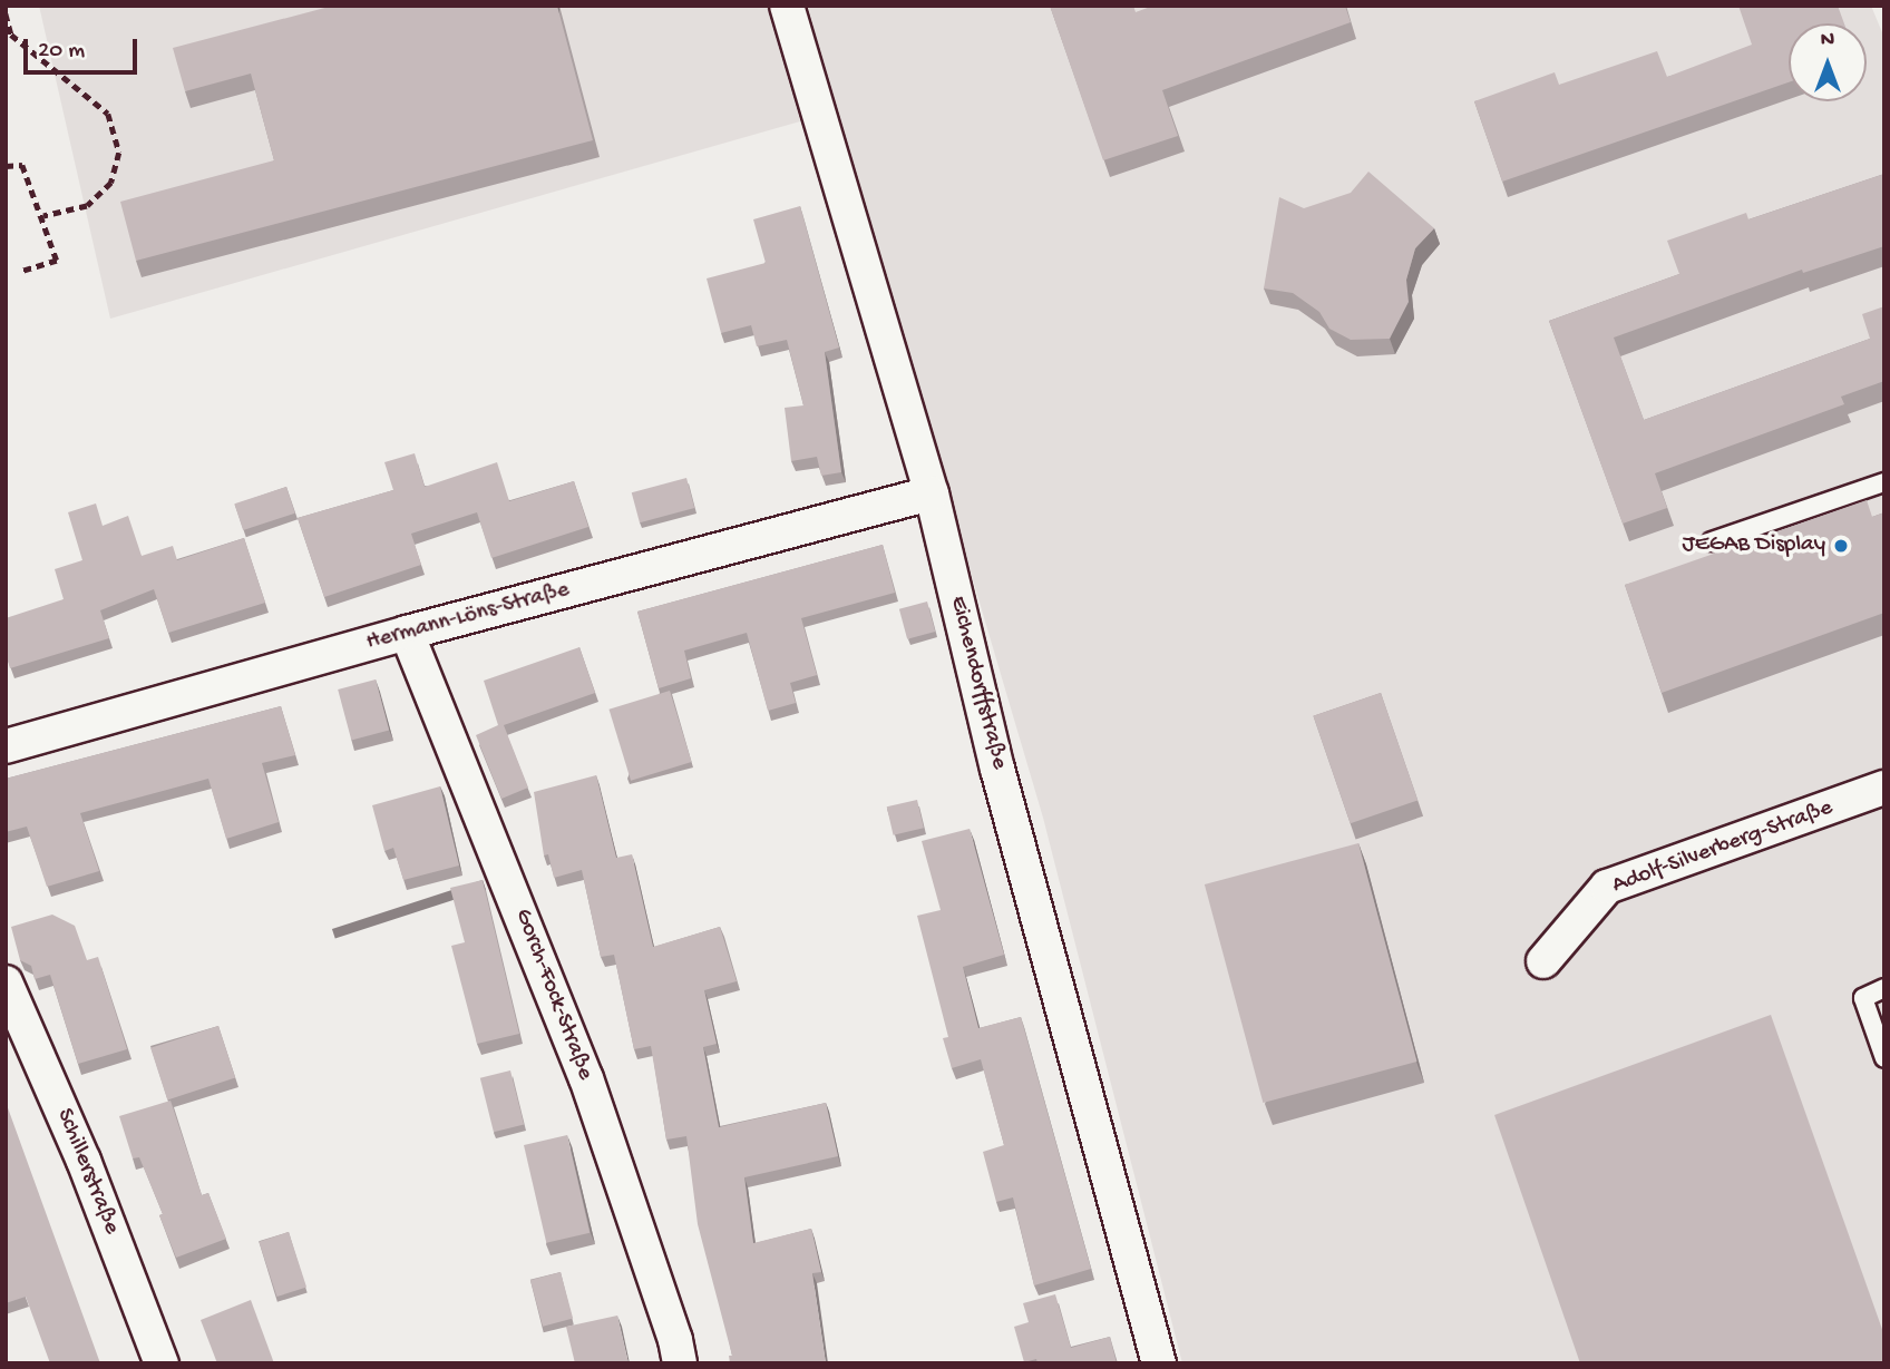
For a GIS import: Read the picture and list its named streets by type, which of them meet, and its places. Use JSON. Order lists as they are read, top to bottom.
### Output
{
  "streets": {
    "street": [
      "Hermann-Löns-Straße",
      "Eichendorffstraße",
      "Adolf-Silverberg-Straße",
      "Gorch-Fock-Straße",
      "Schillerstraße"
    ]
  },
  "crossings": [
    ["Hermann-Löns-Straße", "Eichendorffstraße"],
    ["Hermann-Löns-Straße", "Gorch-Fock-Straße"]
  ],
  "places": ["JEGAB Display"],
  "scale_bar": "20 m",
  "north": "top"
}
